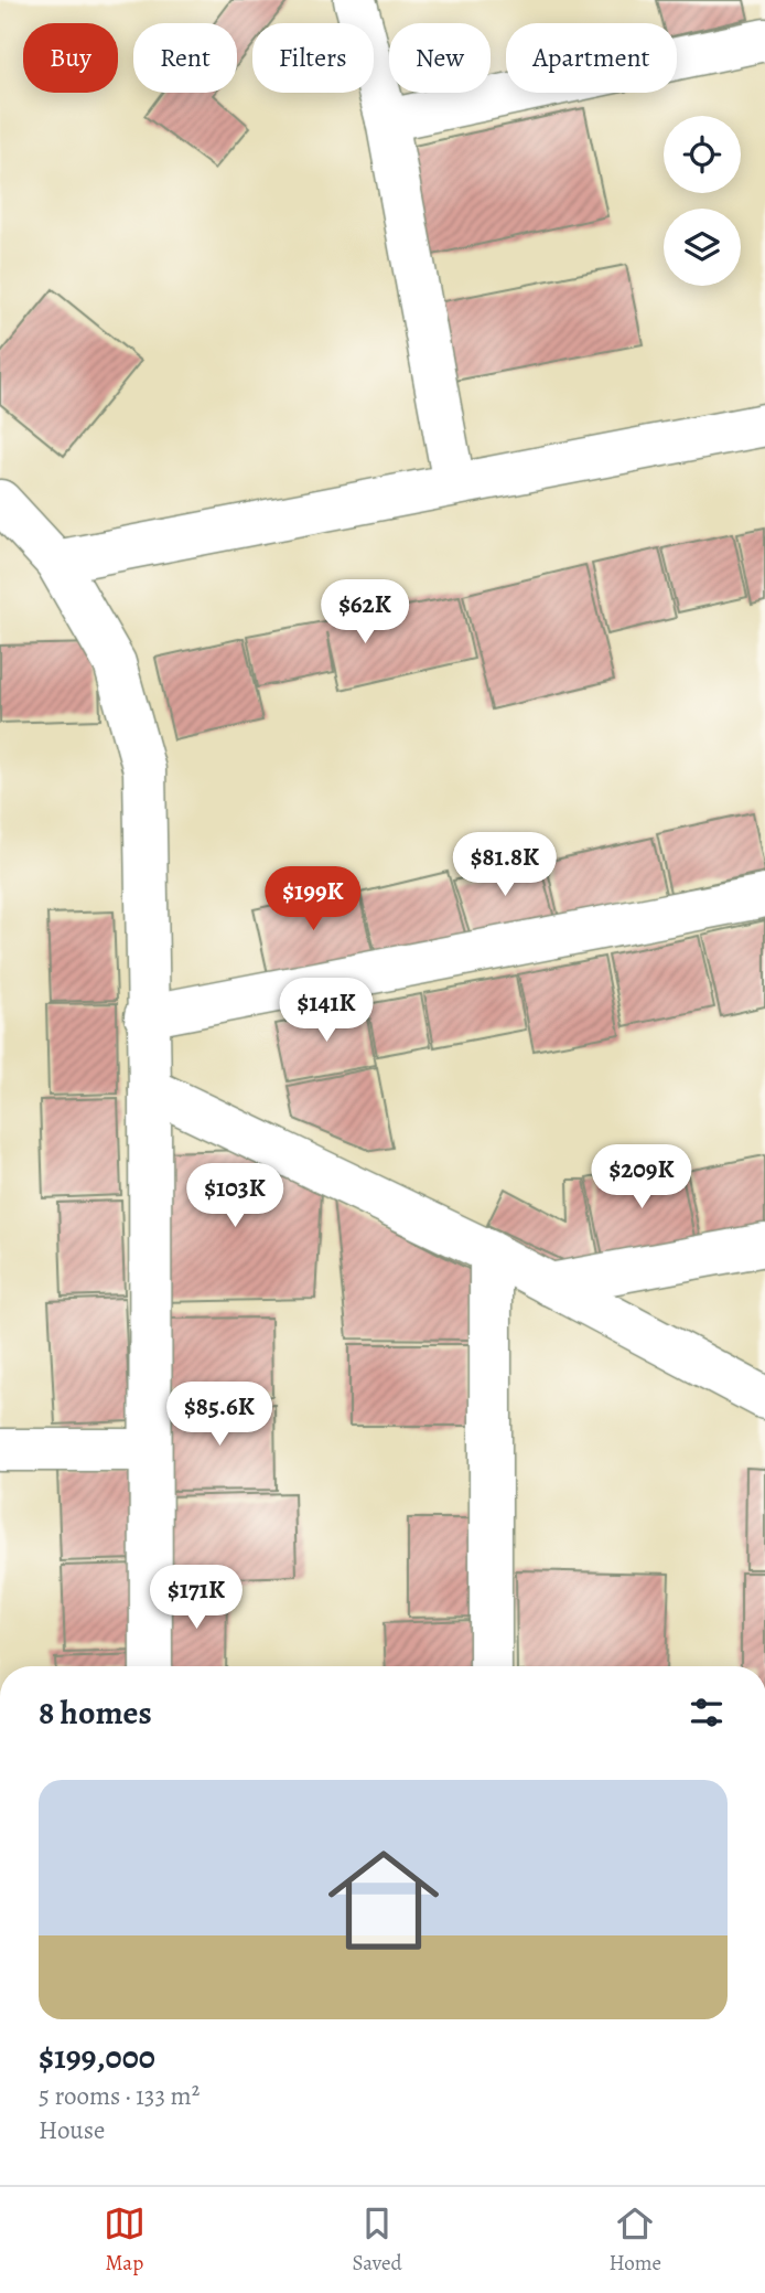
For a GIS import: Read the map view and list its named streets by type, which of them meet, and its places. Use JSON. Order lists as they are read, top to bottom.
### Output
{
  "page": {
    "chip": [
      "Buy",
      "Rent",
      "Filters",
      "New",
      "Apartment"
    ],
    "price": [
      "$62K",
      "$81.8K",
      "$199K",
      "$141K",
      "$209K",
      "$103K",
      "$85.6K",
      "$171K"
    ],
    "heading": "8 homes",
    "list": [
      {
        "name": "$199,000",
        "note": "5 rooms · 133 m² · House"
      }
    ],
    "tabs": ["Map", "Saved", "Home"]
  }
}
